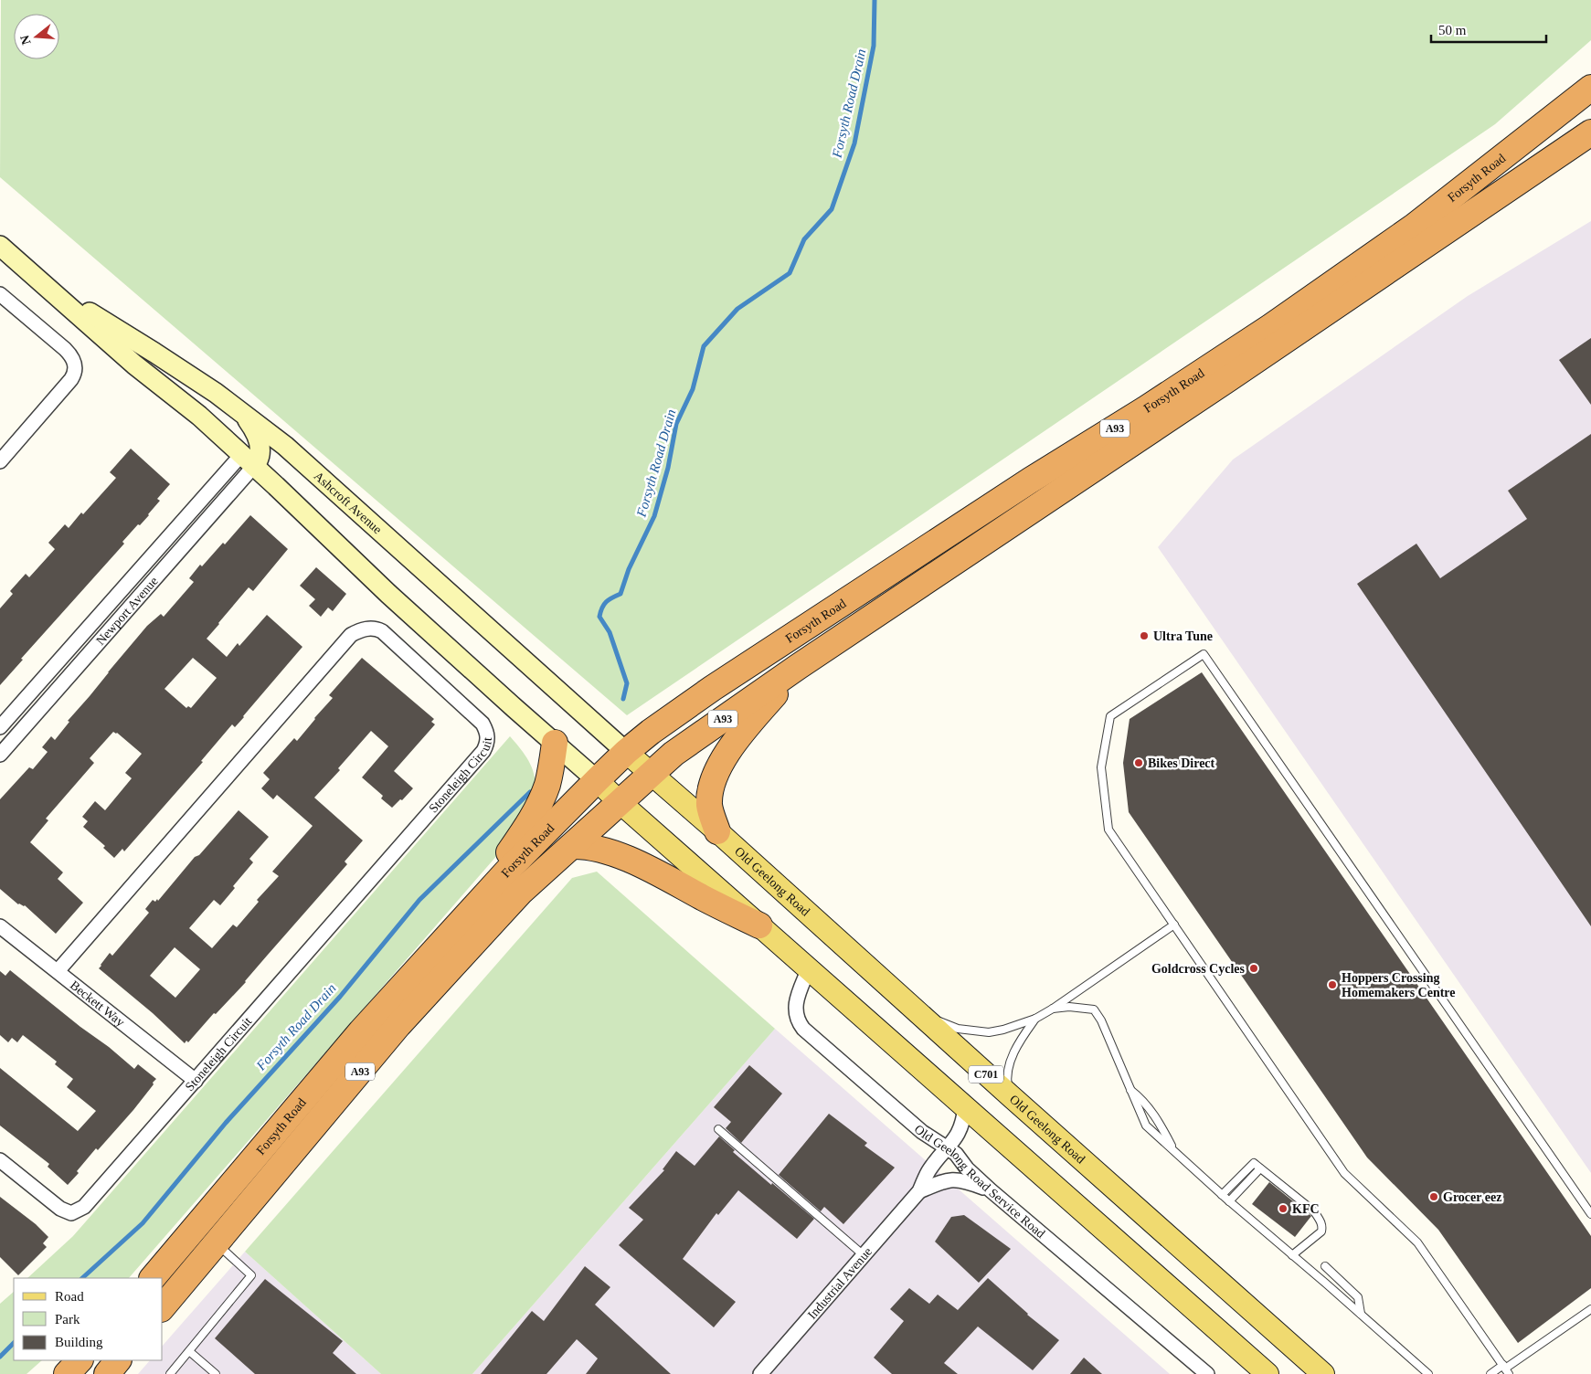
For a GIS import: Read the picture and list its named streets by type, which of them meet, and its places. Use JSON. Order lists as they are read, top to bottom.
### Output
{
  "streets": {
    "highway": ["Forsyth Road", "A93"],
    "main road": ["Ashcroft Avenue", "Old Geelong Road", "C701"],
    "street": [
      "Newport Avenue",
      "Stoneleigh Circuit",
      "Beckett Way",
      "Old Geelong Road Service Road",
      "Industrial Avenue"
    ]
  },
  "crossings": [
    ["Forsyth Road", "Ashcroft Avenue"],
    ["Forsyth Road", "Old Geelong Road"],
    ["Forsyth Road", "C701"],
    ["Ashcroft Avenue", "Newport Avenue"],
    ["Ashcroft Avenue", "C701"],
    ["Stoneleigh Circuit", "Beckett Way"],
    ["Old Geelong Road", "C701"],
    ["Old Geelong Road Service Road", "Industrial Avenue"]
  ],
  "water": ["Forsyth Road Drain"],
  "places": [
    "Ultra Tune",
    "Bikes Direct",
    "Goldcross Cycles",
    "Hoppers Crossing Homemakers Centre",
    "Grocer eez",
    "KFC"
  ],
  "legend": ["Road", "Park", "Building"],
  "scale_bar": "50 m",
  "north": "left"
}
